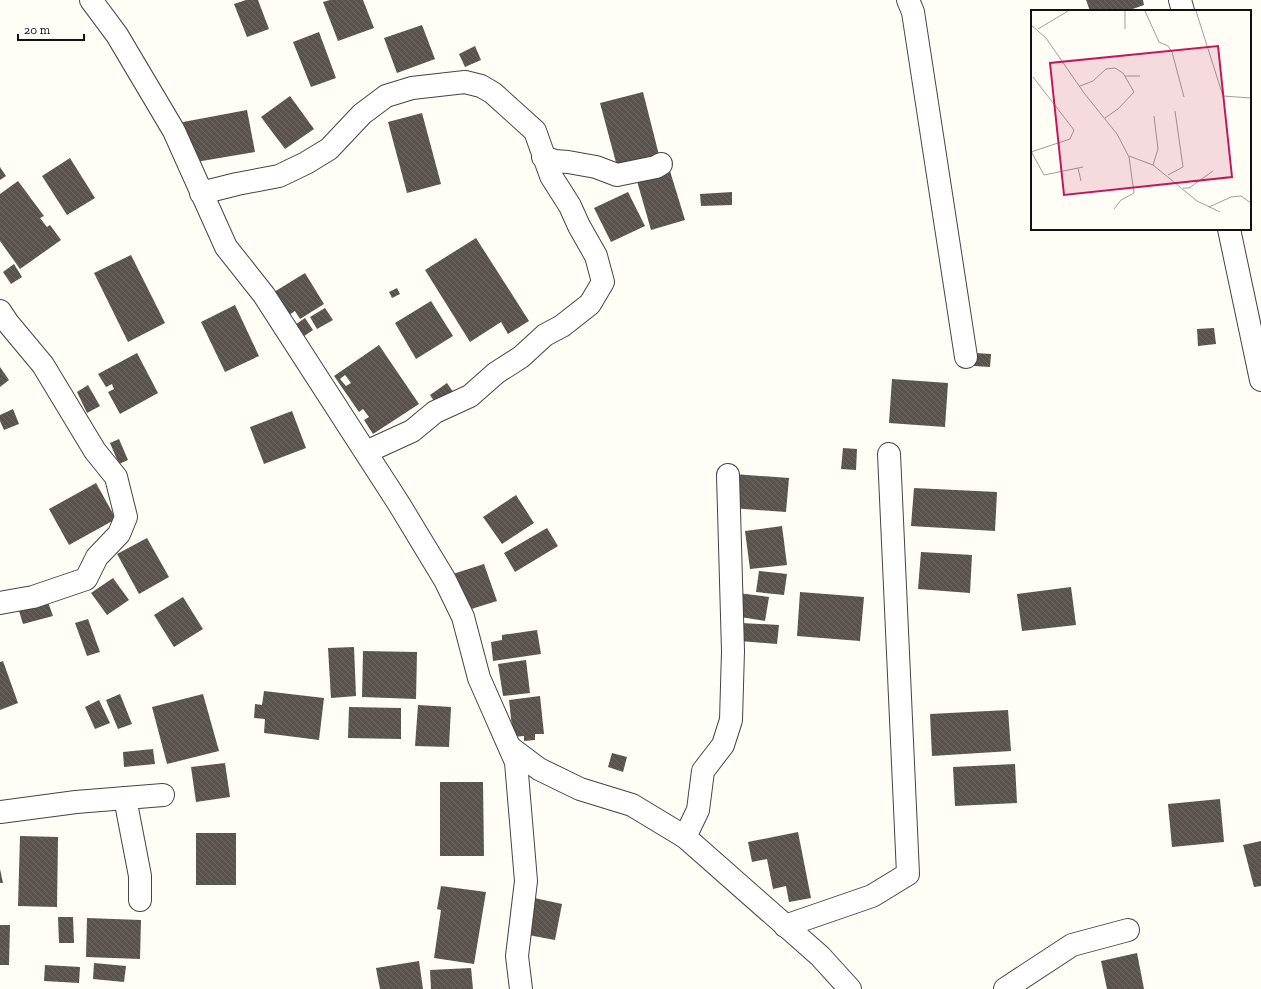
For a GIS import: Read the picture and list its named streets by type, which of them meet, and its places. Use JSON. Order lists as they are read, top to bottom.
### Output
{
  "scale_bar": "20 m"
}
